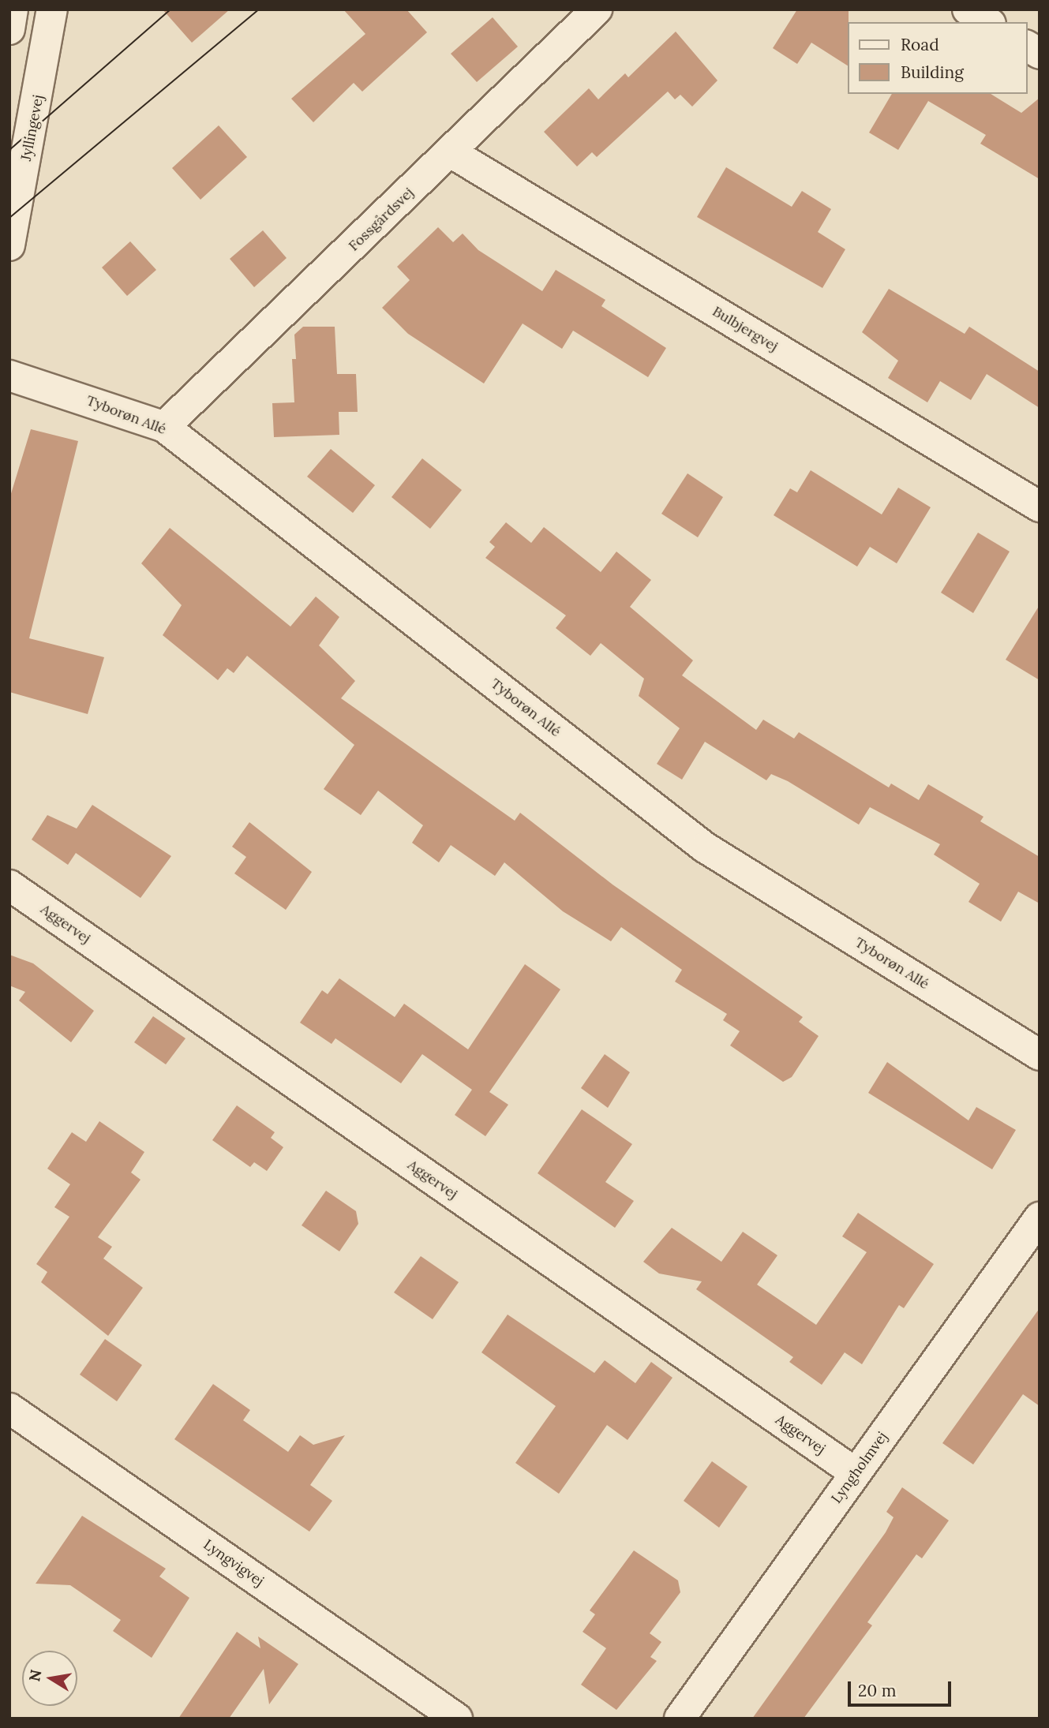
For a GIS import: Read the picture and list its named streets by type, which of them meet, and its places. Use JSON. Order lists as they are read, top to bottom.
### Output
{
  "streets": {
    "street": [
      "Jyllingevej",
      "Fossgårdsvej",
      "Bulbjergvej",
      "Tyborøn Allé",
      "Aggervej",
      "Lyngholmvej",
      "Lyngvigvej"
    ]
  },
  "crossings": [
    ["Fossgårdsvej", "Bulbjergvej"],
    ["Fossgårdsvej", "Tyborøn Allé"],
    ["Aggervej", "Lyngholmvej"]
  ],
  "legend": ["Road", "Building"],
  "scale_bar": "20 m",
  "north": "left"
}
